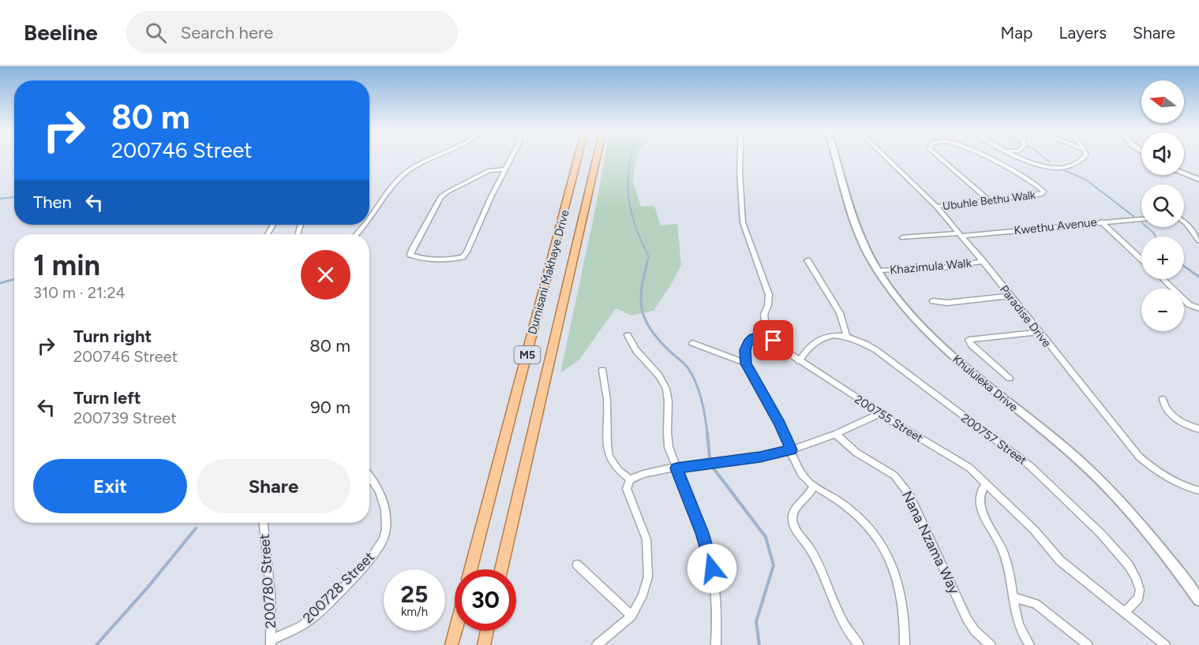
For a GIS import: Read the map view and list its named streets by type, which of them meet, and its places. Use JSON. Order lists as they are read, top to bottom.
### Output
{
  "streets": {
    "main road": ["Dumisani Makhaye Drive", "M5"],
    "street": [
      "Ubuhle Bethu Walk",
      "Kwethu Avenue",
      "Khazimula Walk",
      "Paradise Drive",
      "Khululeka Drive",
      "200755 Street",
      "200757 Street",
      "Nana Nzama Way",
      "200780 Street",
      "200728 Street"
    ]
  },
  "crossings": [
    ["Ubuhle Bethu Walk", "Paradise Drive"],
    ["Kwethu Avenue", "Paradise Drive"],
    ["Khazimula Walk", "Paradise Drive"],
    ["Khazimula Walk", "Khululeka Drive"],
    ["200755 Street", "200757 Street"],
    ["200780 Street", "200728 Street"]
  ],
  "north": "left",
  "page": {
    "header": "Beeline",
    "search": "Search here",
    "nav": ["Map", "Layers", "Share"],
    "map_buttons": ["+", "−"],
    "turn": ["80 m", "200746 Street"],
    "then": "Then",
    "heading": ["1 min", "310 m · 21:24"],
    "list": [
      {
        "name": "Turn right",
        "note": "200746 Street",
        "value": "80 m"
      },
      {
        "name": "Turn left",
        "note": "200739 Street",
        "value": "90 m"
      }
    ],
    "buttons": ["Exit", "Share"],
    "speed": "25 km/h",
    "limit": "30"
  }
}
